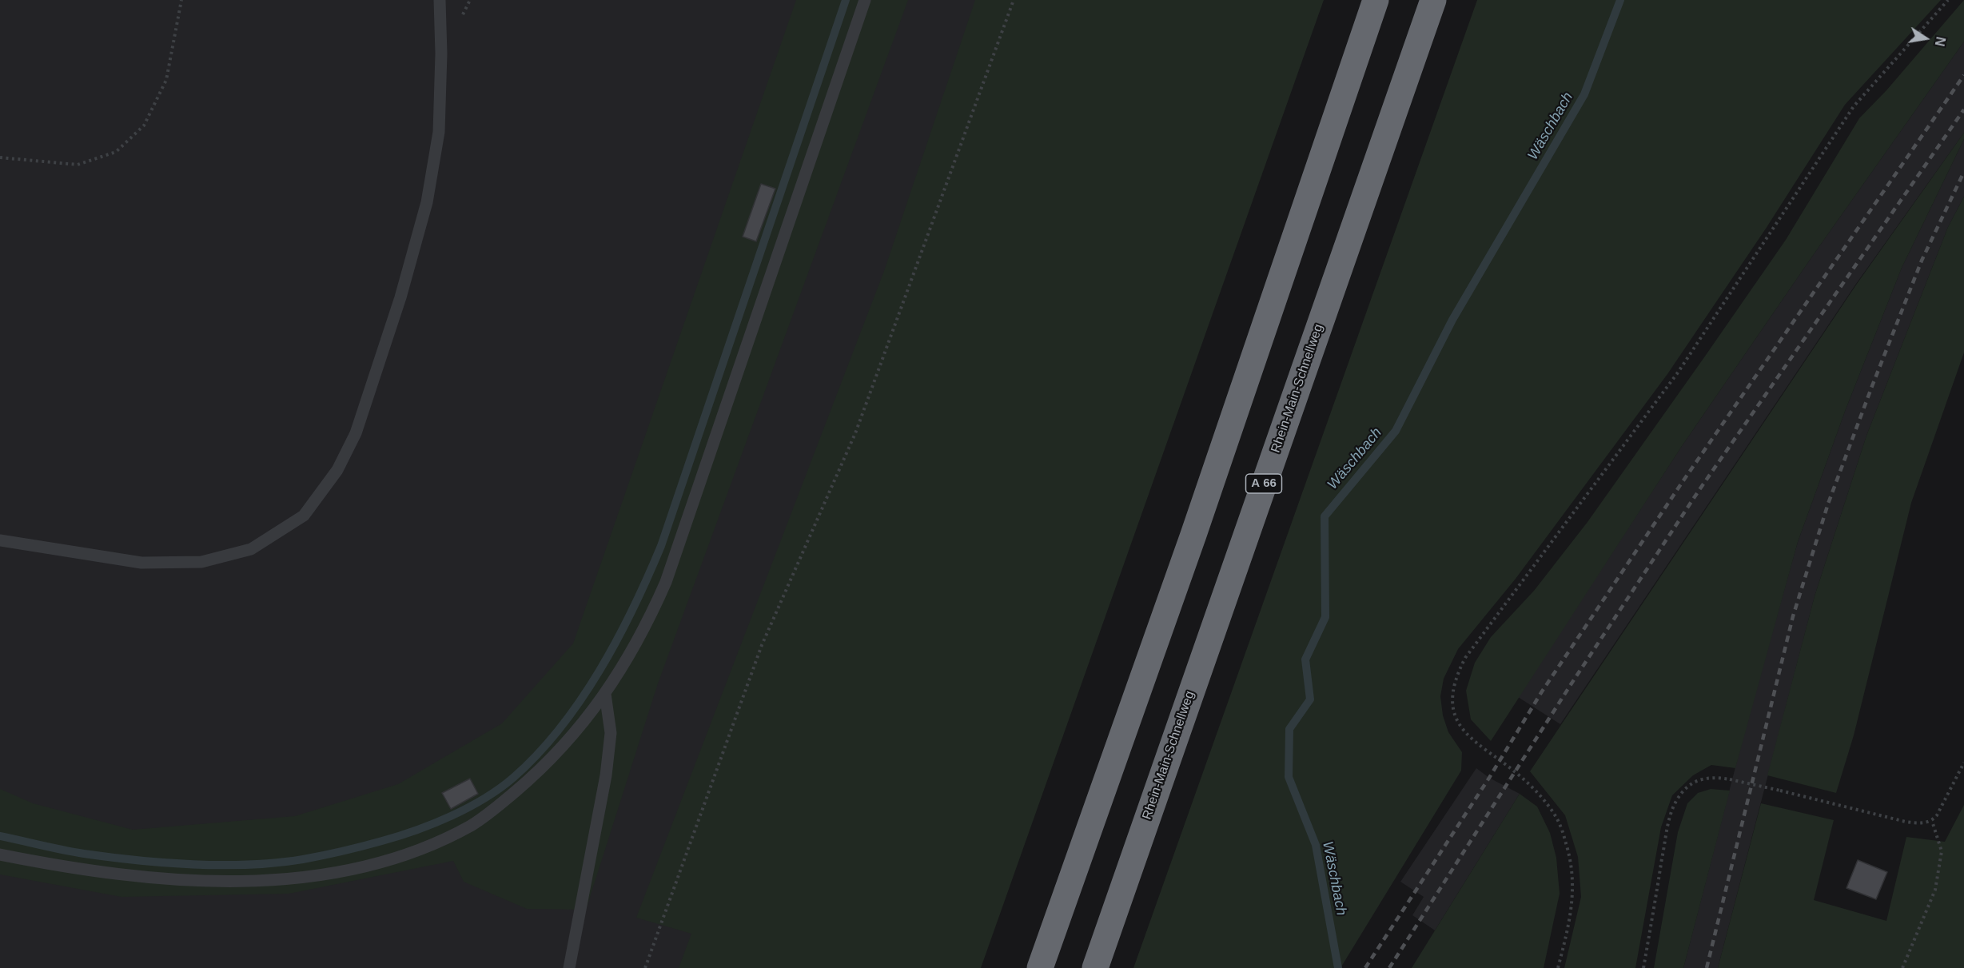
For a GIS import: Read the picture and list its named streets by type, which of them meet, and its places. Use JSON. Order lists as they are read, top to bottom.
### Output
{
  "streets": {
    "highway": ["Rhein-Main-Schnellweg", "A 66"]
  },
  "water": ["Wäschbach"],
  "north": "right"
}
